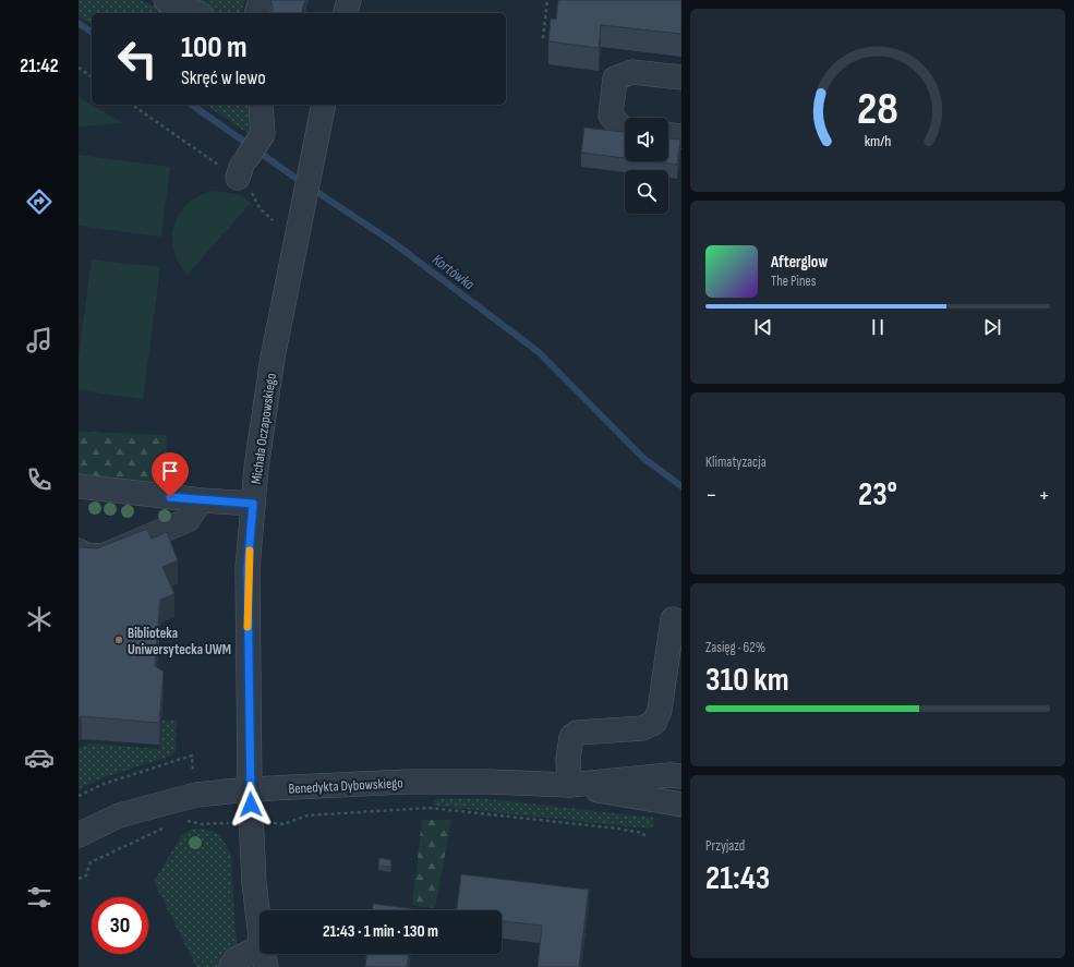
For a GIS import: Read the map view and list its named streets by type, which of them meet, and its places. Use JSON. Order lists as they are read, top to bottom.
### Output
{
  "streets": {
    "street": ["Michała Oczapowskiego", "Benedykta Dybowskiego"]
  },
  "crossings": [
    ["Michała Oczapowskiego", "Benedykta Dybowskiego"]
  ],
  "water": ["Kortówka"],
  "places": ["Biblioteka Uniwersytecka UWM"],
  "page": {
    "tabs": "21:42",
    "turn": ["100 m", "Skręć w lewo"],
    "song": ["Afterglow", "The Pines"],
    "tile": [
      "Klimatyzacja",
      ["Zasięg · 62%", "310 km"],
      ["Przyjazd", "21:43"]
    ],
    "heat": ["−", "23°", "+"],
    "limit": "30",
    "trip": "21:43 · 1 min · 130 m",
    "gauge": ["28", "km/h"]
  }
}
